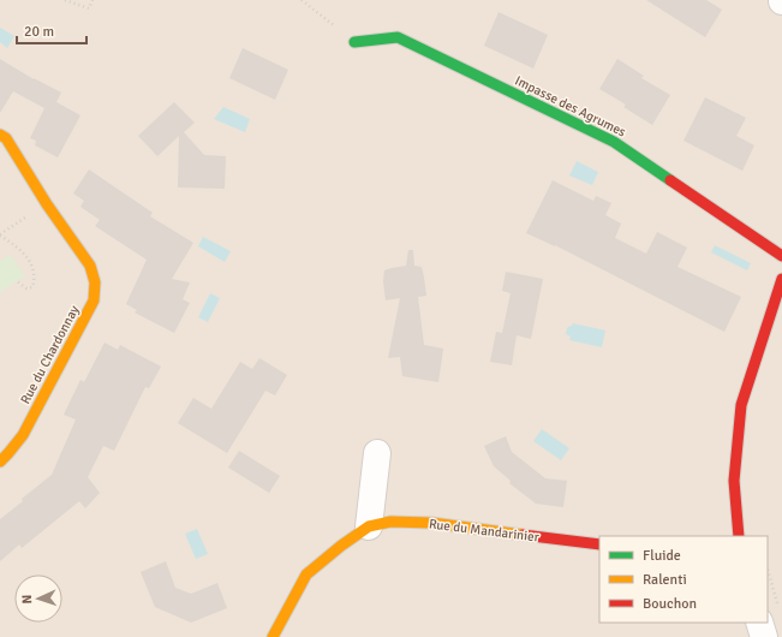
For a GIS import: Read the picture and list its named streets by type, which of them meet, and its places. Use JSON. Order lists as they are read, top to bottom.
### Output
{
  "streets": {
    "street": ["Impasse des Agrumes", "Rue du Chardonnay", "Rue du Mandarinier"]
  },
  "legend": ["Fluide", "Ralenti", "Bouchon"],
  "scale_bar": "20 m",
  "north": "left"
}
